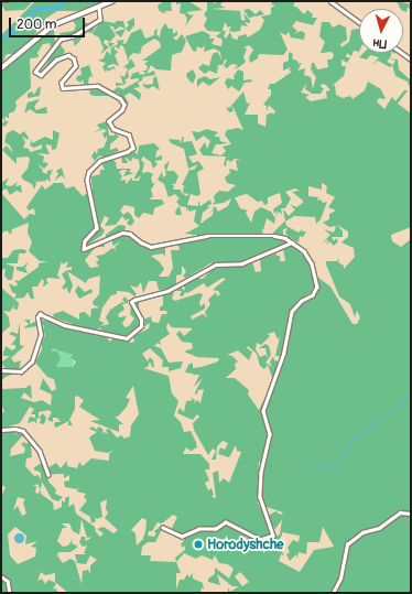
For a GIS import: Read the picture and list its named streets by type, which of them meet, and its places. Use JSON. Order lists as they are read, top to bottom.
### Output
{
  "places": ["Horodyshche"],
  "scale_bar": "200 m",
  "north": "bottom"
}
